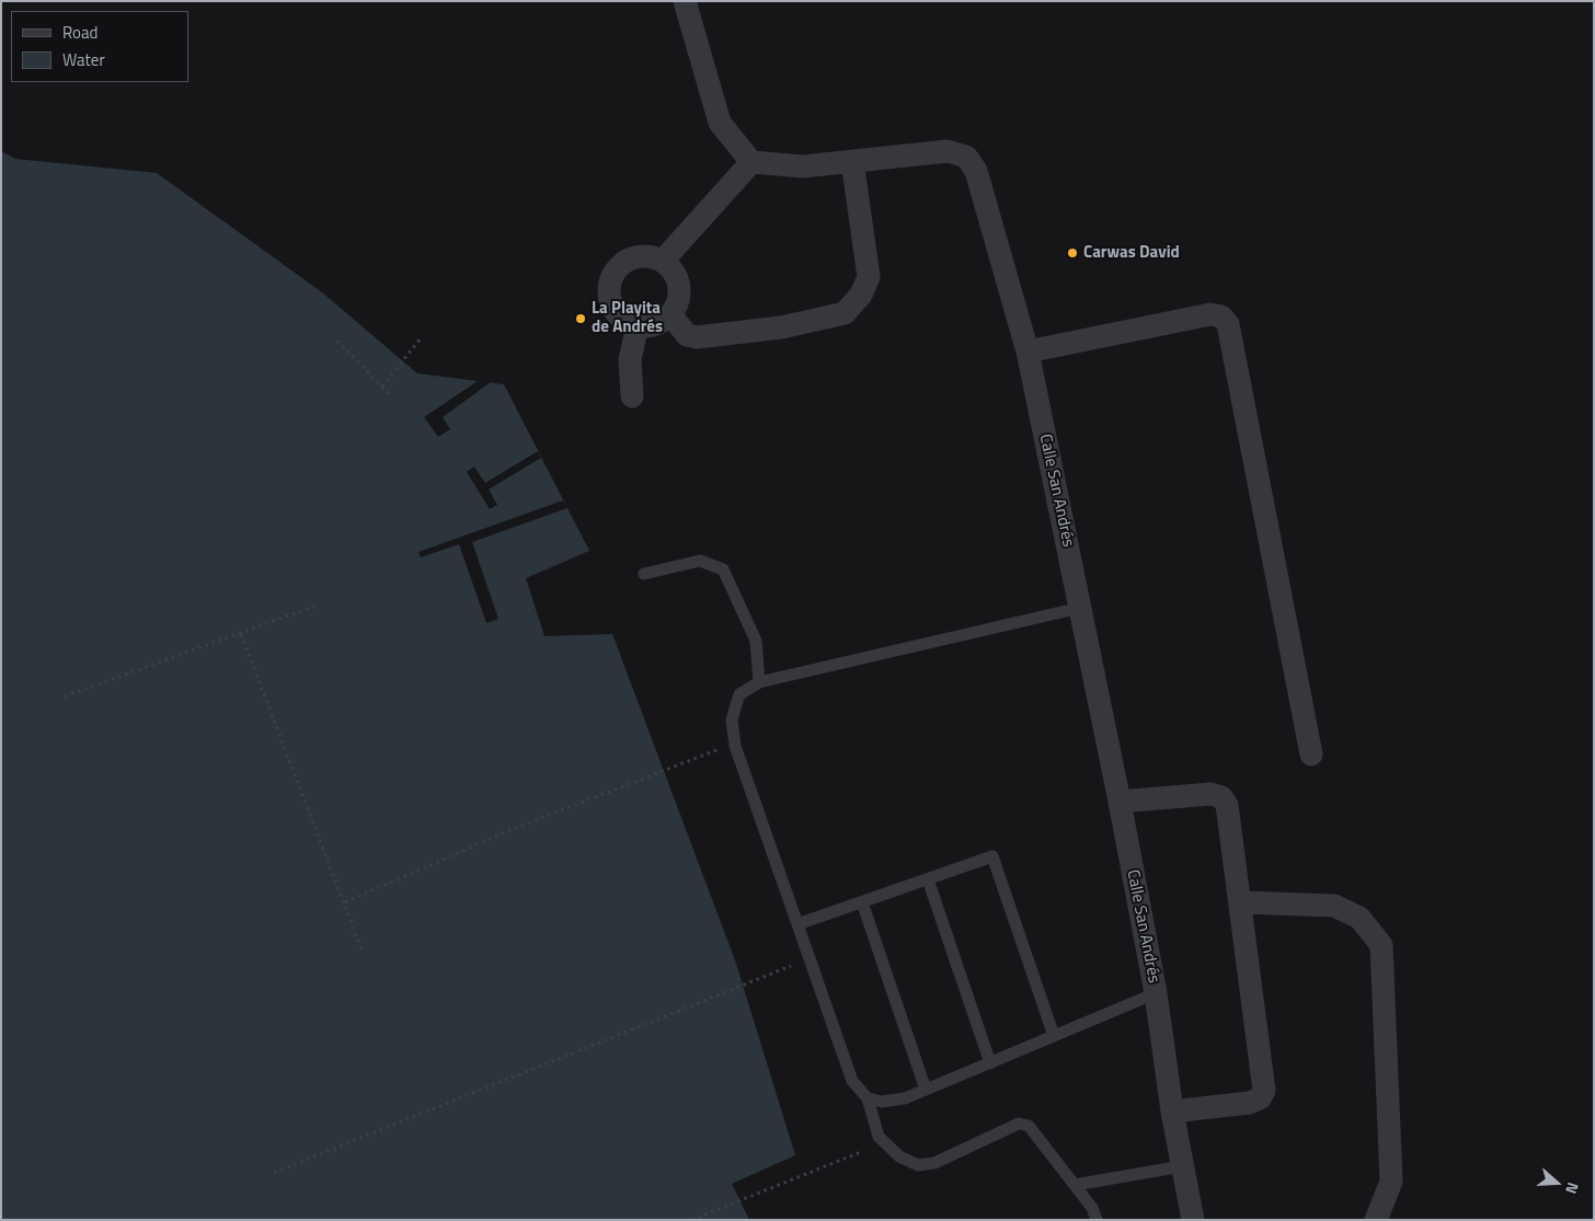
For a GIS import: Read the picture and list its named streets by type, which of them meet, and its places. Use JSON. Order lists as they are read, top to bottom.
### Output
{
  "streets": {
    "street": ["Calle San Andrés"]
  },
  "places": ["Carwas David", "La Playita de Andrés"],
  "legend": ["Road", "Water"],
  "north": "right"
}
